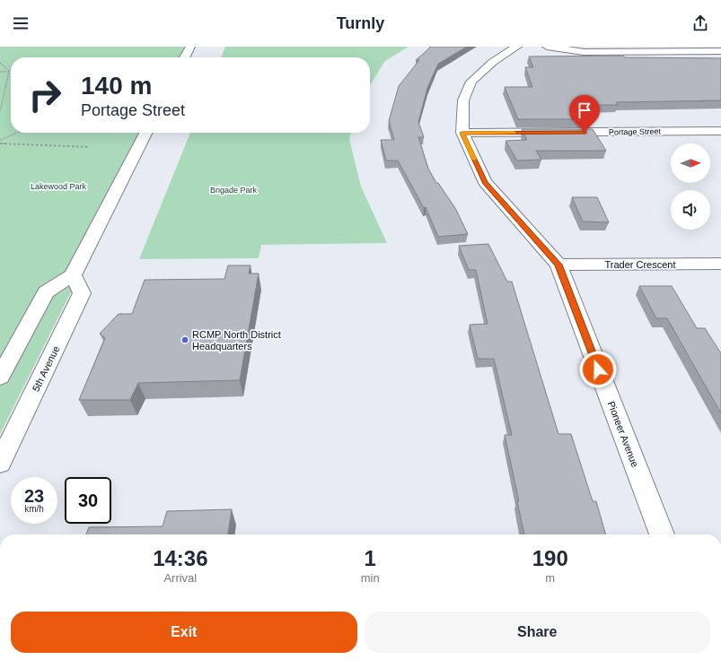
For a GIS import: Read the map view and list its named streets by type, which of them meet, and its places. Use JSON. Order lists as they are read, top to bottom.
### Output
{
  "streets": {
    "street": [
      "Portage Street",
      "Trader Crescent",
      "5th Avenue",
      "Pioneer Avenue"
    ]
  },
  "crossings": [
    ["Portage Street", "Pioneer Avenue"],
    ["Trader Crescent", "Pioneer Avenue"]
  ],
  "parks": ["Lakewood Park", "Brigade Park"],
  "places": ["RCMP North District Headquarters"],
  "north": "right",
  "page": {
    "header": "Turnly",
    "turn": ["140 m", "Portage Street"],
    "speed": "23 km/h",
    "limit": "30",
    "eta": [
      "14:36",
      "Arrival",
      "1",
      "min",
      "190",
      "m"
    ],
    "buttons": ["Exit", "Share"]
  }
}
